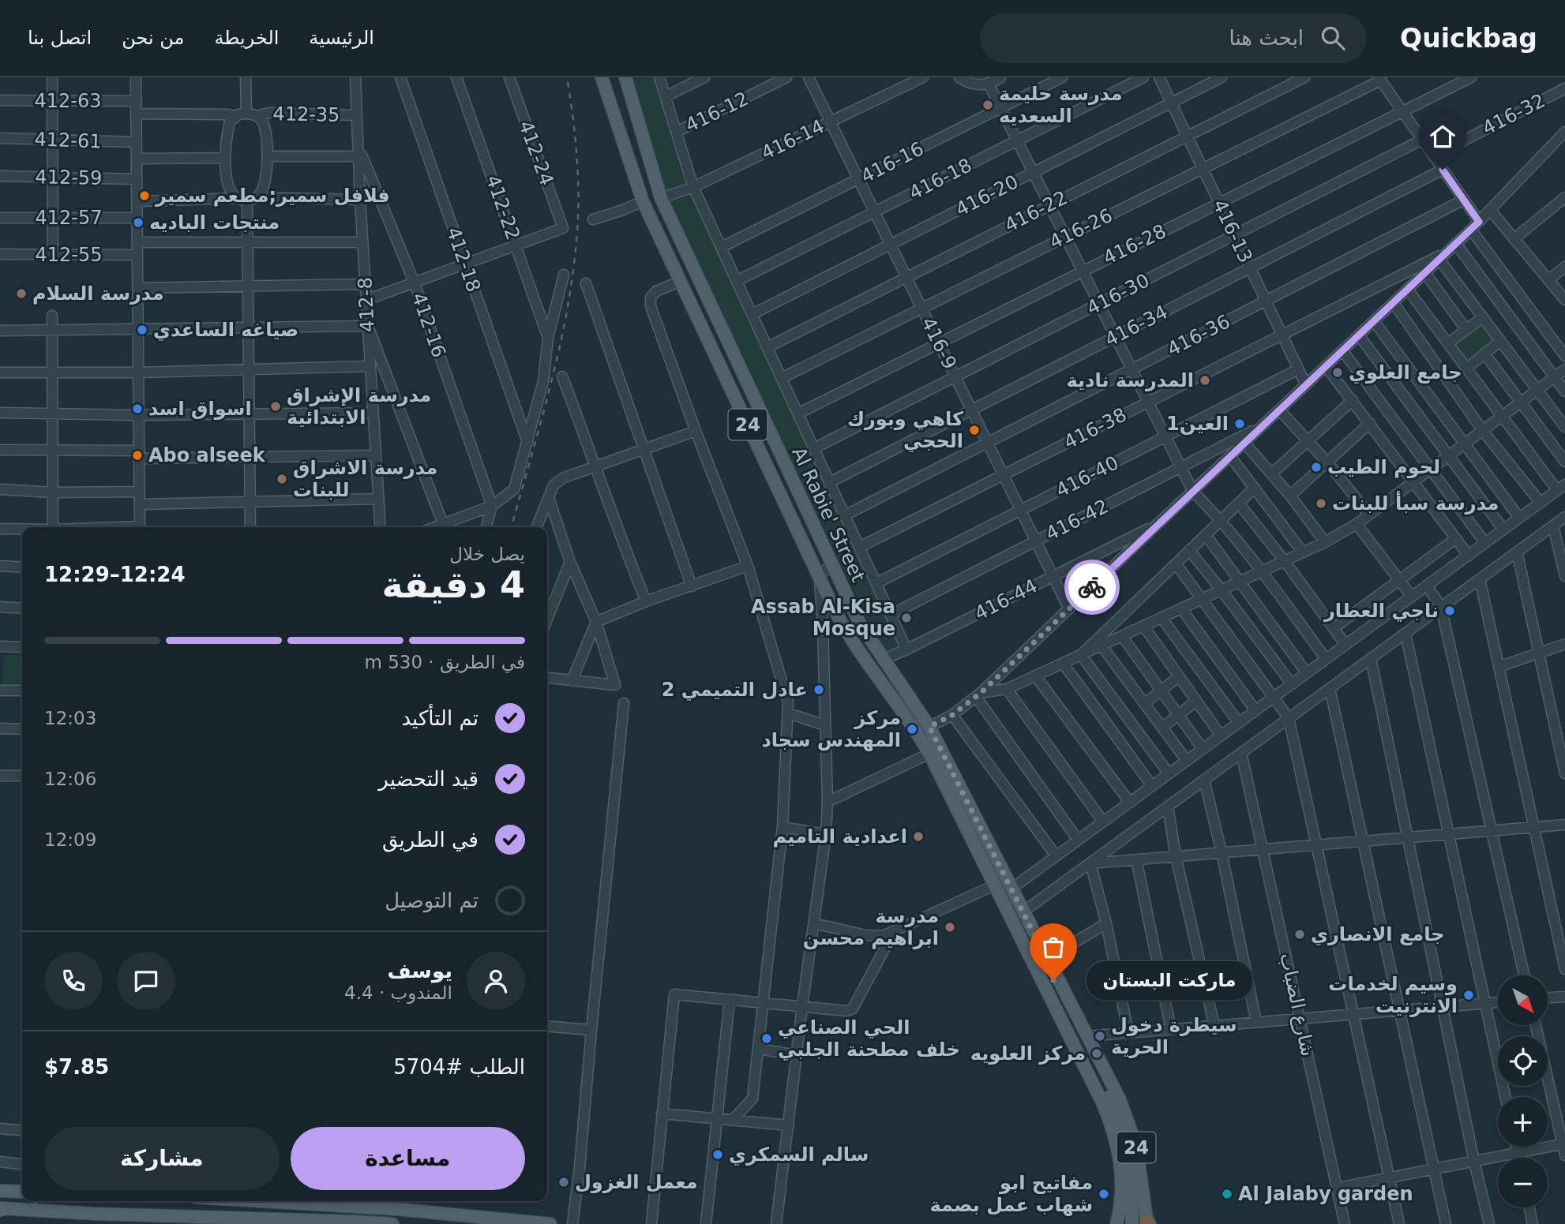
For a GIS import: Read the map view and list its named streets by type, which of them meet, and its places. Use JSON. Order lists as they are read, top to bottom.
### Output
{
  "streets": {
    "main road": ["24", "Al Rabie' Street"],
    "street": [
      "412-63",
      "416-12",
      "412-35",
      "416-32",
      "416-14",
      "412-61",
      "412-24",
      "416-16",
      "412-59",
      "416-18",
      "416-20",
      "412-22",
      "416-22",
      "412-57",
      "416-26",
      "416-13",
      "416-28",
      "412-55",
      "412-18",
      "416-30",
      "412-8",
      "412-16",
      "416-34",
      "416-36",
      "416-9",
      "416-38",
      "416-40",
      "416-42",
      "416-44",
      "شارع الضباب"
    ]
  },
  "crossings": [
    ["412-35", "412-8"],
    ["416-14", "416-9"],
    ["416-14", "Al Rabie' Street"],
    ["412-24", "412-22"],
    ["416-16", "416-9"],
    ["416-18", "416-9"],
    ["416-20", "416-13"],
    ["416-20", "416-9"],
    ["416-22", "416-13"],
    ["416-22", "416-9"],
    ["416-26", "416-13"],
    ["416-26", "416-9"],
    ["416-13", "416-28"],
    ["416-13", "416-30"],
    ["416-13", "416-34"],
    ["416-13", "416-36"],
    ["416-13", "416-38"],
    ["416-13", "416-40"],
    ["416-28", "416-9"],
    ["416-30", "416-9"],
    ["412-8", "412-16"],
    ["416-34", "416-9"],
    ["416-36", "416-9"],
    ["416-9", "416-38"],
    ["416-9", "416-40"],
    ["416-9", "416-42"],
    ["416-9", "416-44"],
    ["Al Rabie' Street", "416-44"]
  ],
  "places": [
    "مدرسة حليمة السعديه",
    "فلافل سمير;مطعم سمير",
    "منتجات الباديه",
    "مدرسة السلام",
    "صياغه الساعدي",
    "جامع العلوي",
    "المدرسة نادية",
    "مدرسة الإشراق الابتدائية",
    "اسواق اسد",
    "العين1",
    "كاهي وبورك الحجي",
    "Abo alseek",
    "لحوم الطيب",
    "مدرسة الاشراق للبنات",
    "مدرسة سبأ للبنات",
    "ناجي العطار",
    "Assab Al-Kisa Mosque",
    "عادل التميمي 2",
    "مركز المهندس سجاد",
    "اعدادية التاميم",
    "مدرسة ابراهيم محسن",
    "جامع الانصاري",
    "ماركت البستان",
    "وسيم لخدمات الانترنيت",
    "سيطرة دخول الحرية",
    "الحي الصناعي خلف مطحنة الجلبي",
    "مركز العلويه",
    "سالم السمكري",
    "معمل الغزول",
    "مفاتيح ابو شهاب عمل بصمة",
    "Al Jalaby garden"
  ],
  "north": "bottom right",
  "page": {
    "header": "Quickbag",
    "search": "ابحث هنا",
    "nav": [
      "الرئيسية",
      "الخريطة",
      "من نحن",
      "اتصل بنا"
    ],
    "heading": ["4 دقيقة", "يصل خلال", "12:24–12:29"],
    "panel": [
      "يوسف",
      "المندوب · 4.4",
      "الطلب #5704",
      "$7.85"
    ],
    "bar": "في الطريق · 530 m",
    "list": [
      ["تم التأكيد", "12:03"],
      ["قيد التحضير", "12:06"],
      ["في الطريق", "12:09"],
      "تم التوصيل"
    ],
    "bubble": "ماركت البستان",
    "map_buttons": ["+", "−"],
    "buttons": ["مساعدة", "مشاركة"]
  }
}
